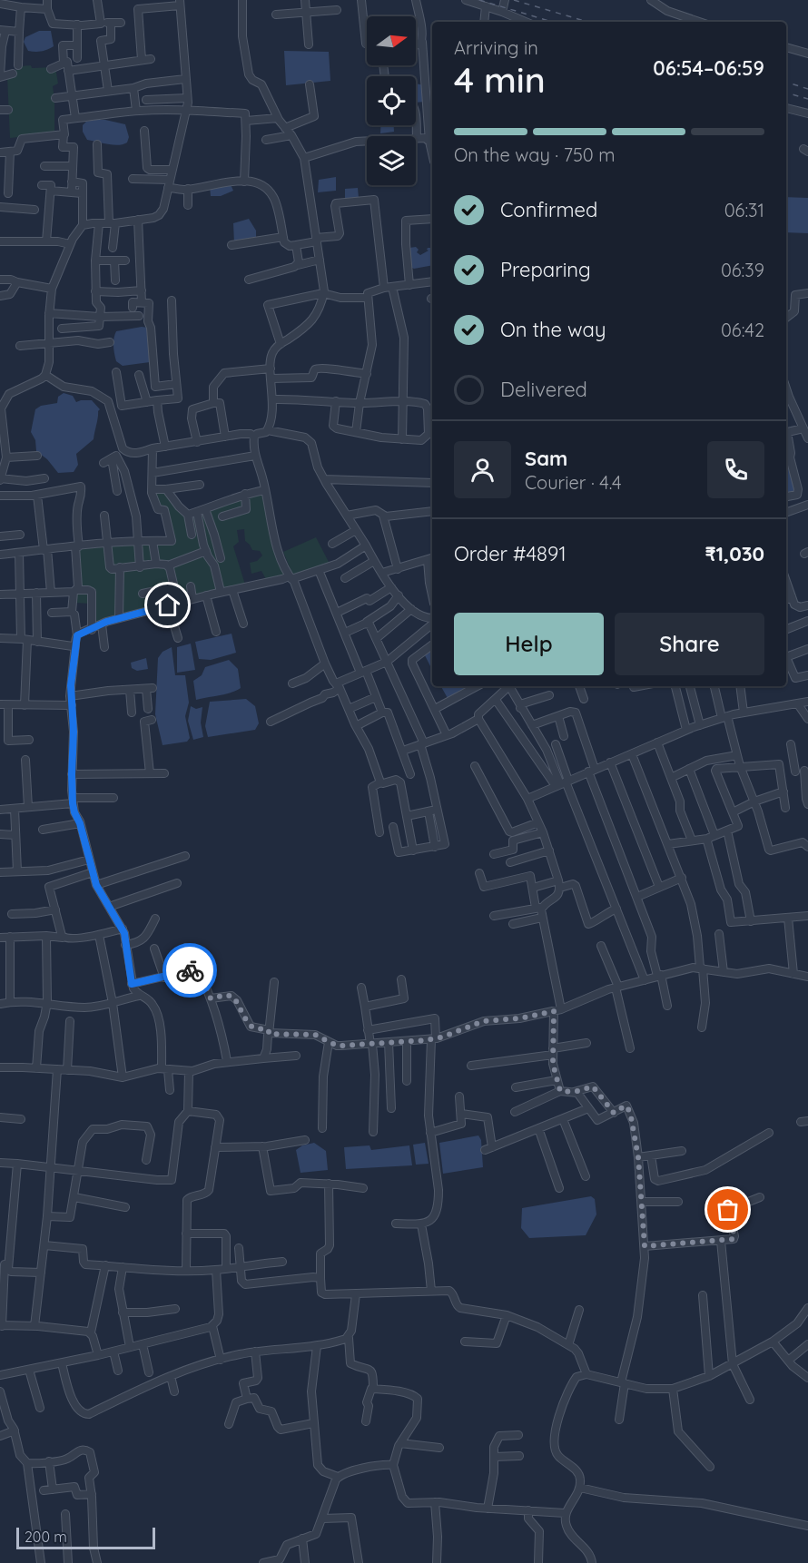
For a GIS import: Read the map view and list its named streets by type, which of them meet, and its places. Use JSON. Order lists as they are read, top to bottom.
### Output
{
  "scale_bar": "200 m",
  "north": "right",
  "page": {
    "heading": ["4 min", "Arriving in", "06:54–06:59"],
    "panel": [
      "Sam",
      "Courier · 4.4",
      "Order #4891",
      "₹1,030"
    ],
    "bar": "On the way · 750 m",
    "list": [
      ["Confirmed", "06:31"],
      ["Preparing", "06:39"],
      ["On the way", "06:42"],
      "Delivered"
    ],
    "buttons": ["Help", "Share"],
    "scale": "200 m"
  }
}
